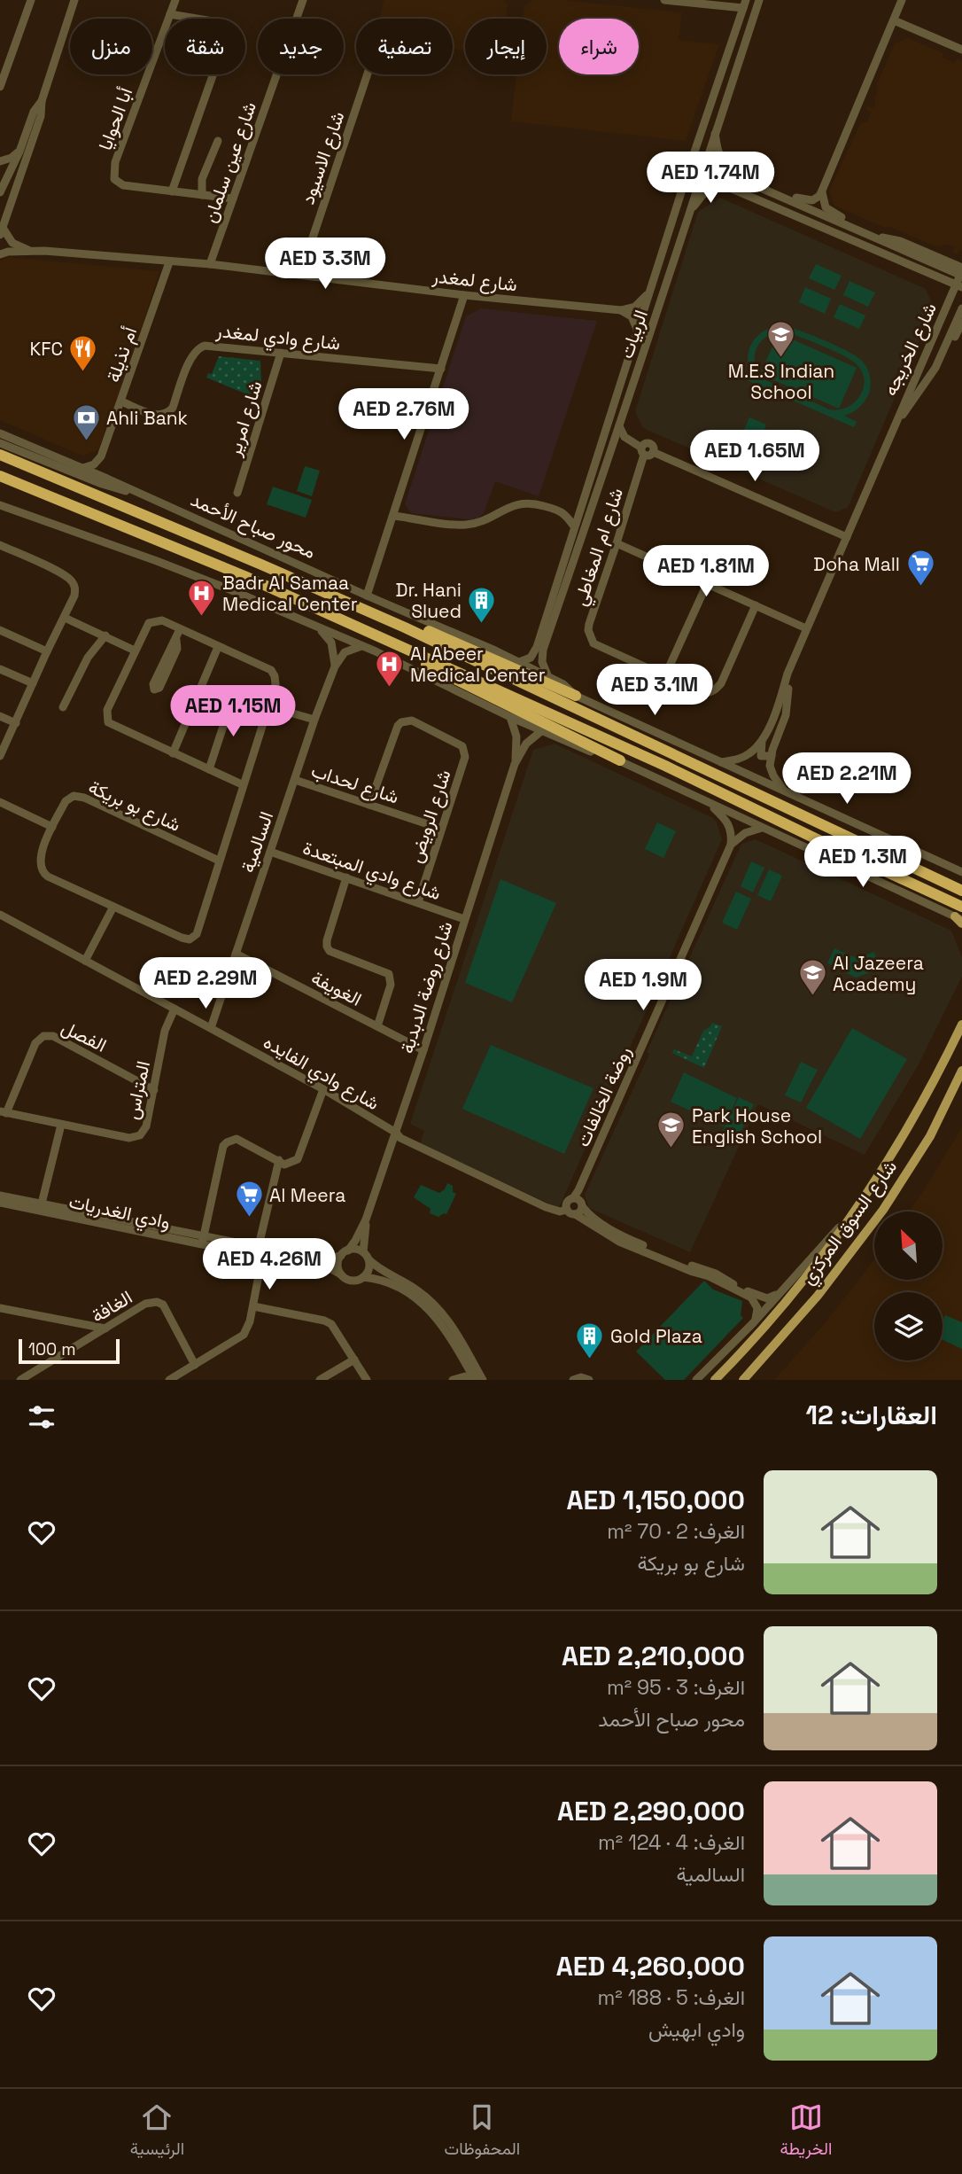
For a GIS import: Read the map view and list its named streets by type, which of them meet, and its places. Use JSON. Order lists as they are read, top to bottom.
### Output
{
  "streets": {
    "highway": ["محور صباح الأحمد"],
    "main road": ["شارع السوق المركزي"],
    "street": [
      "أبا الحوايا",
      "شارع الاسيود",
      "شارع عين سلمان",
      "شارع لمغدر",
      "الربيات",
      "شارع وادي لمغدر",
      "شارع الخريجه",
      "أم نذيلة",
      "شارع امرير",
      "شارع ام المغاطي",
      "شارع لحداب",
      "شارع بو بريكة",
      "شارع الرويض",
      "السالمية",
      "شارع وادي المبتعدة",
      "شارع روضة الدبدبة",
      "الغويفة",
      "الفصل",
      "شارع وادي الفايده",
      "المتراس",
      "روضة الخالفات",
      "وادي الغدريات",
      "الغافة"
    ]
  },
  "crossings": [
    ["أبا الحوايا", "شارع عين سلمان"],
    ["شارع الاسيود", "شارع لمغدر"],
    ["شارع عين سلمان", "شارع لمغدر"],
    ["شارع لمغدر", "أم نذيلة"],
    ["الربيات", "محور صباح الأحمد"],
    ["شارع وادي لمغدر", "أم نذيلة"],
    ["شارع وادي لمغدر", "شارع امرير"],
    ["شارع الخريجه", "محور صباح الأحمد"],
    ["شارع لحداب", "شارع الرويض"],
    ["شارع لحداب", "السالمية"],
    ["شارع الرويض", "شارع وادي المبتعدة"],
    ["السالمية", "شارع وادي المبتعدة"],
    ["السالمية", "الغويفة"],
    ["السالمية", "شارع وادي الفايده"],
    ["شارع وادي المبتعدة", "شارع روضة الدبدبة"],
    ["شارع روضة الدبدبة", "الغويفة"],
    ["شارع روضة الدبدبة", "شارع وادي الفايده"],
    ["شارع روضة الدبدبة", "وادي الغدريات"],
    ["الفصل", "المتراس"],
    ["شارع وادي الفايده", "المتراس"],
    ["شارع وادي الفايده", "شارع السوق المركزي"]
  ],
  "places": {
    "school or university": ["M.E.S Indian School", "Al Jazeera Academy", "Park House English School"],
    "restaurant": ["KFC"],
    "bank": ["Ahli Bank"],
    "supermarket": ["Doha Mall", "Al Meera"],
    "hospital": ["Badr Al Samaa Medical Center", "Al Abeer Medical Center"],
    "building": ["Dr. Hani Slued", "Gold Plaza"]
  },
  "scale_bar": "100 m",
  "north": "top left",
  "page": {
    "chip": [
      "شراء",
      "إيجار",
      "تصفية",
      "جديد",
      "شقة",
      "منزل"
    ],
    "price": [
      "AED 1.74M",
      "AED 3.3M",
      "AED 2.76M",
      "AED 1.65M",
      "AED 1.81M",
      "AED 3.1M",
      "AED 1.15M",
      "AED 2.21M",
      "AED 1.3M",
      "AED 2.29M",
      "AED 1.9M",
      "AED 4.26M"
    ],
    "scale": "100 m",
    "heading": "العقارات: 12",
    "list": [
      {
        "name": "AED 1,150,000",
        "note": "الغرف: 2 · 70 m² · شارع بو بريكة"
      },
      {
        "name": "AED 2,210,000",
        "note": "الغرف: 3 · 95 m² · محور صباح الأحمد"
      },
      {
        "name": "AED 2,290,000",
        "note": "الغرف: 4 · 124 m² · السالمية"
      },
      {
        "name": "AED 4,260,000",
        "note": "الغرف: 5 · 188 m² · وادي ابهيش"
      }
    ],
    "tabs": ["الخريطة", "المحفوظات", "الرئيسية"]
  }
}
